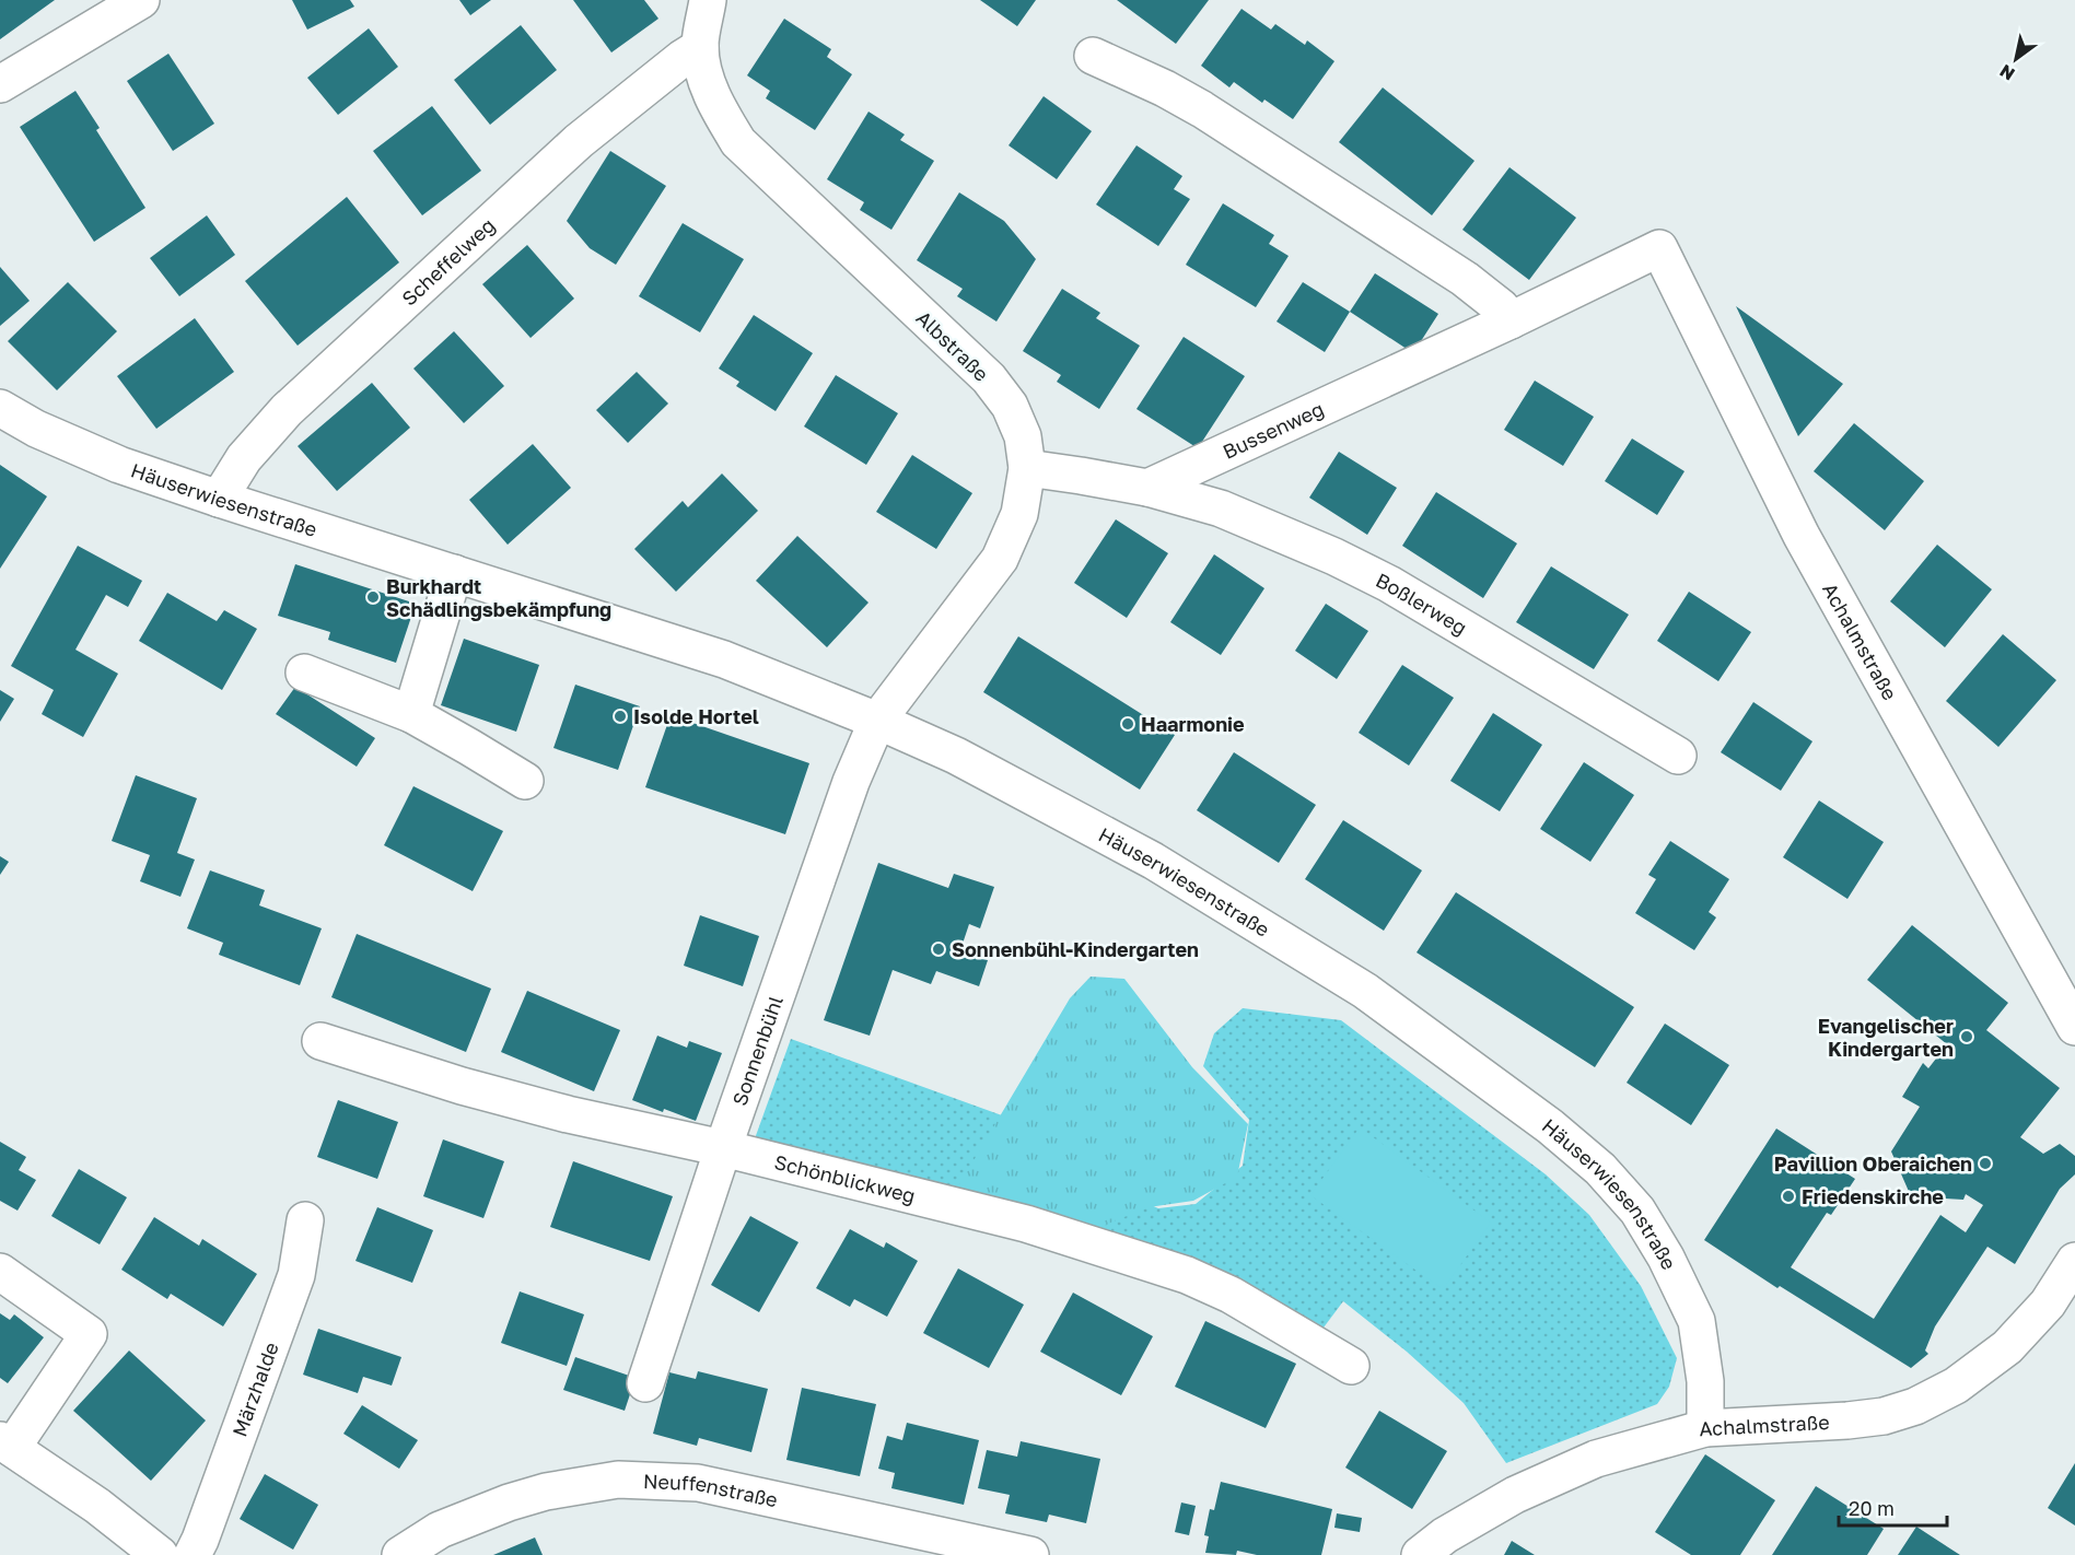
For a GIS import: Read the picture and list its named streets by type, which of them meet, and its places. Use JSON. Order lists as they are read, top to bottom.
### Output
{
  "streets": {
    "street": [
      "Scheffelweg",
      "Albstraße",
      "Bussenweg",
      "Häuserwiesenstraße",
      "Boßlerweg",
      "Achalmstraße",
      "Sonnenbühl",
      "Schönblickweg",
      "Märzhalde",
      "Neuffenstraße"
    ]
  },
  "crossings": [
    ["Scheffelweg", "Albstraße"],
    ["Scheffelweg", "Häuserwiesenstraße"],
    ["Albstraße", "Häuserwiesenstraße"],
    ["Albstraße", "Sonnenbühl"],
    ["Bussenweg", "Boßlerweg"],
    ["Bussenweg", "Achalmstraße"],
    ["Häuserwiesenstraße", "Achalmstraße"],
    ["Häuserwiesenstraße", "Sonnenbühl"],
    ["Sonnenbühl", "Schönblickweg"]
  ],
  "places": [
    "Burkhardt Schädlingsbekämpfung",
    "Isolde Hortel",
    "Haarmonie",
    "Sonnenbühl-Kindergarten",
    "Evangelischer Kindergarten",
    "Pavillion Oberaichen",
    "Friedenskirche"
  ],
  "scale_bar": "20 m",
  "north": "bottom left"
}
